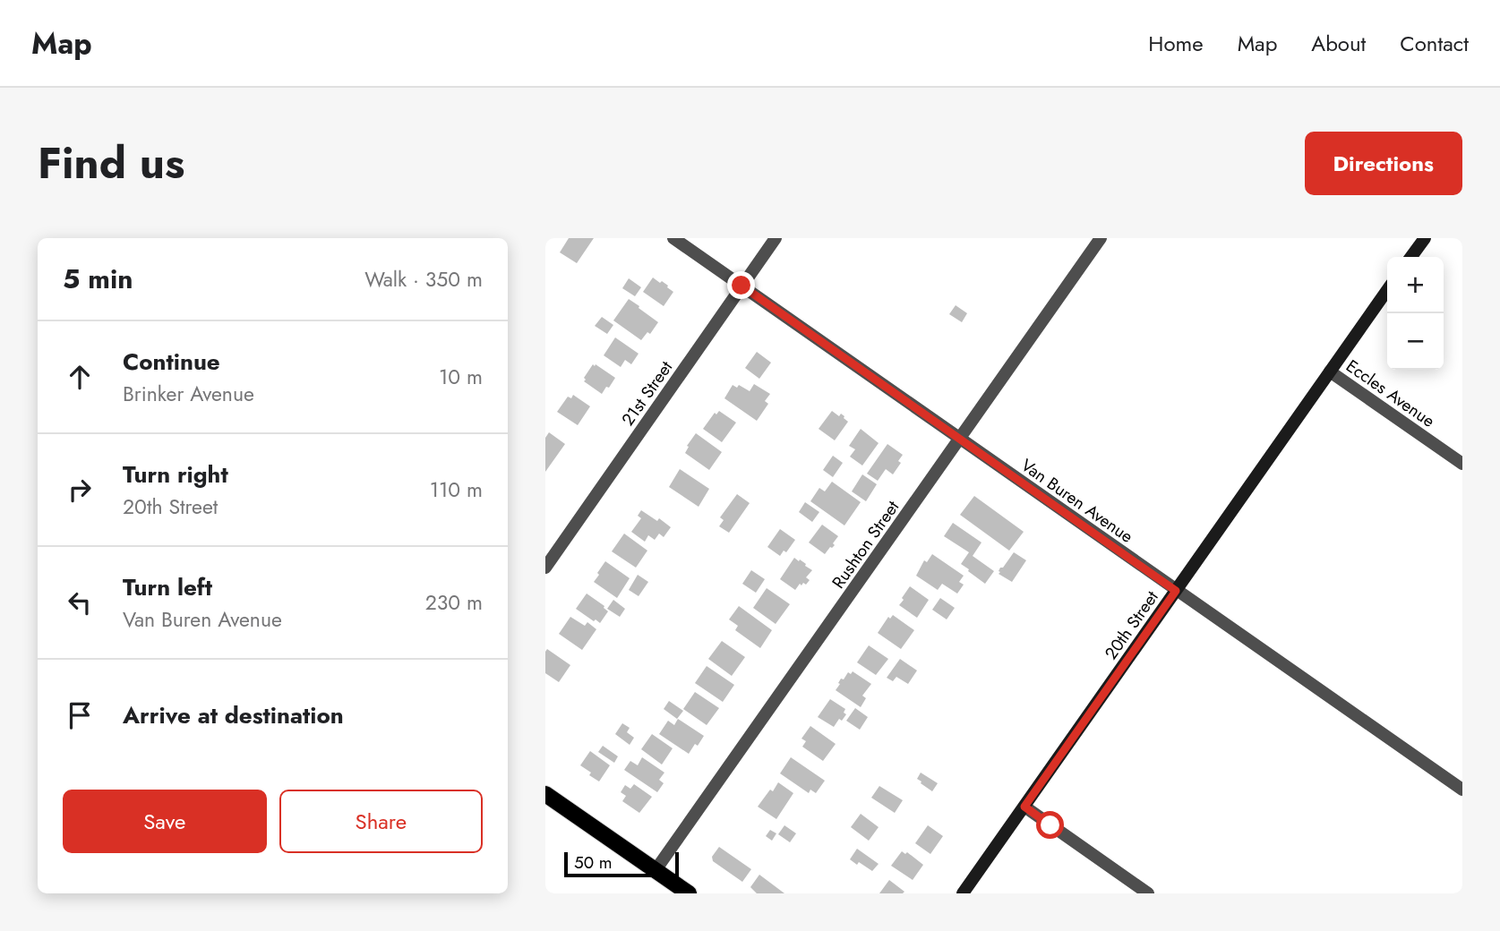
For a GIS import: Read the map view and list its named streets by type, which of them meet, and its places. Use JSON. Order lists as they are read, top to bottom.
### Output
{
  "streets": {
    "main road": ["20th Street"],
    "street": [
      "21st Street",
      "Eccles Avenue",
      "Van Buren Avenue",
      "Rushton Street"
    ]
  },
  "crossings": [
    ["21st Street", "Van Buren Avenue"],
    ["Eccles Avenue", "20th Street"],
    ["Van Buren Avenue", "Rushton Street"],
    ["Van Buren Avenue", "20th Street"]
  ],
  "scale_bar": "50 m",
  "page": {
    "header": "Map",
    "nav": [
      "Home",
      "Map",
      "About",
      "Contact"
    ],
    "title": "Find us",
    "buttons": [
      "Directions",
      ["Save", "Share"]
    ],
    "heading": ["5 min", "Walk · 350 m"],
    "map_buttons": ["+", "−"],
    "list": [
      ["Continue", "Brinker Avenue", "10 m"],
      ["Turn right", "20th Street", "110 m"],
      ["Turn left", "Van Buren Avenue", "230 m"],
      "Arrive at destination"
    ],
    "scale": "50 m"
  }
}
